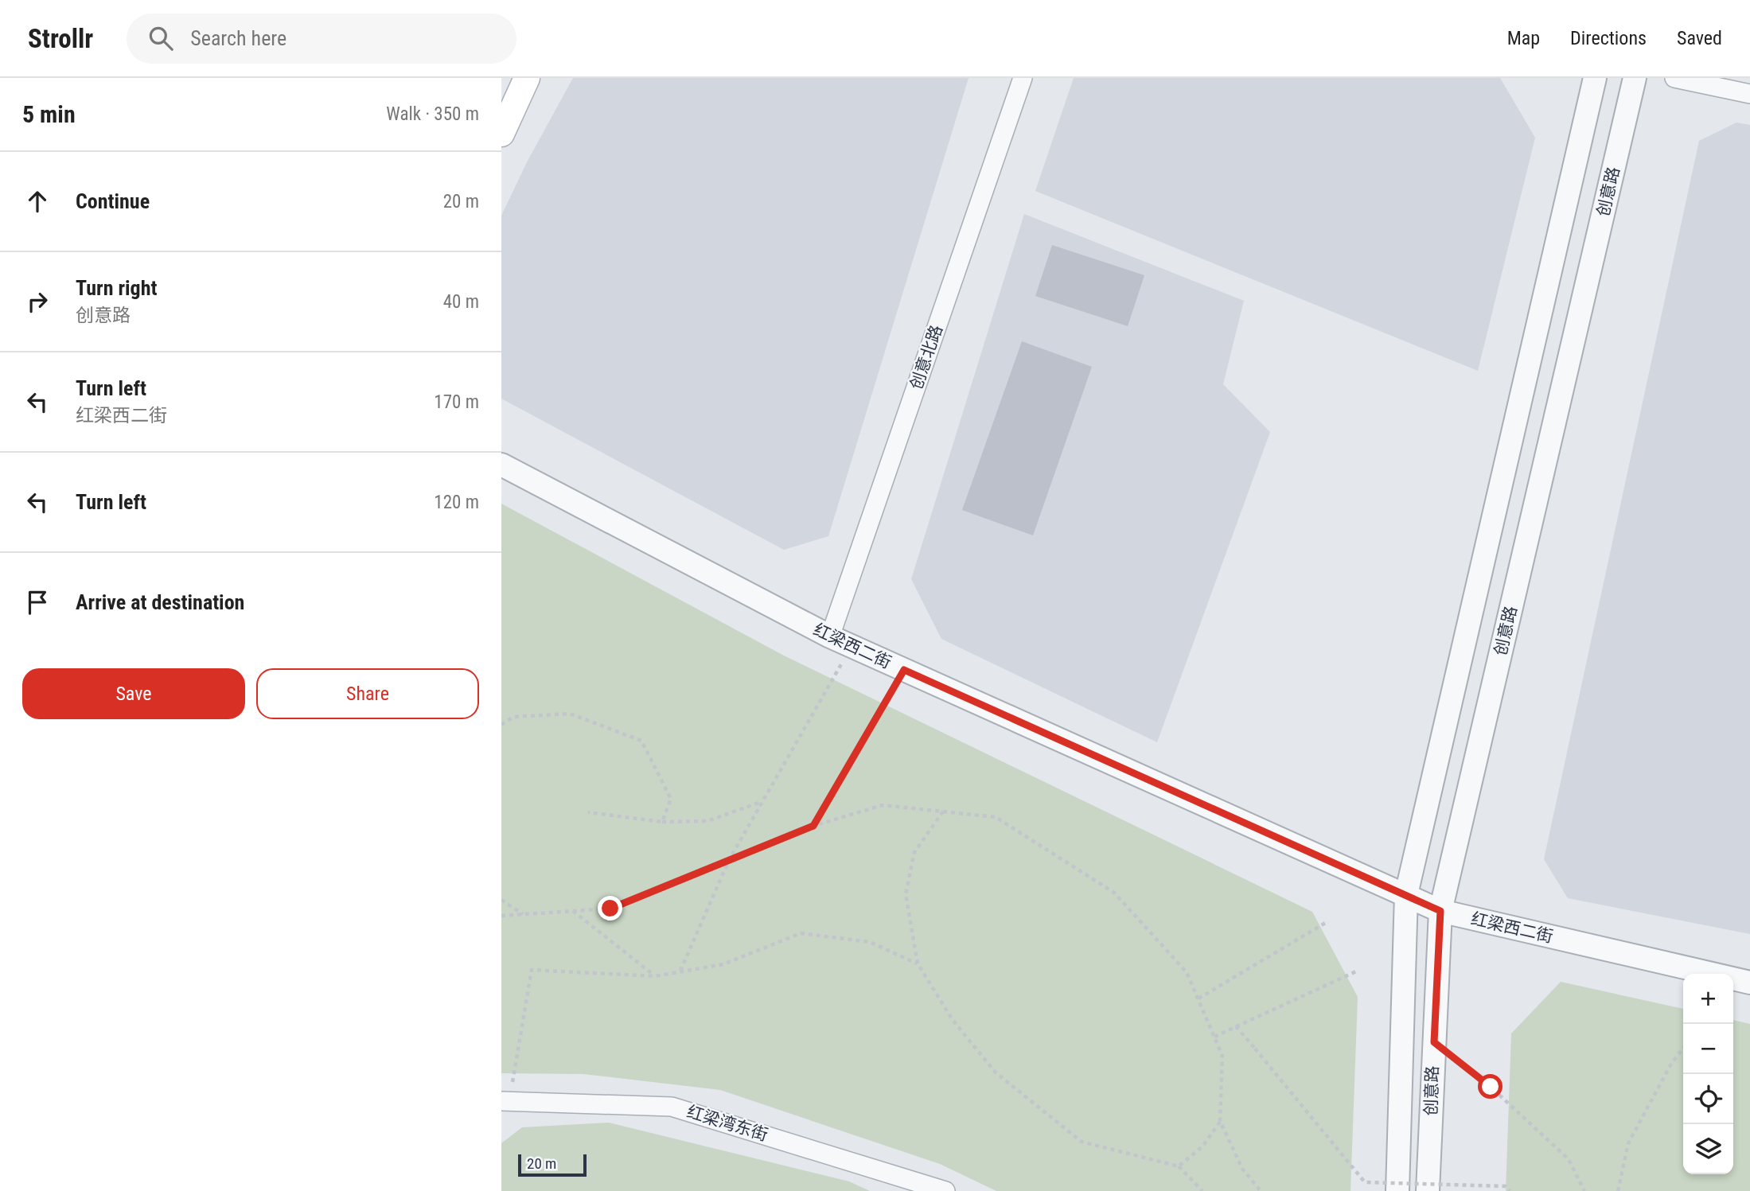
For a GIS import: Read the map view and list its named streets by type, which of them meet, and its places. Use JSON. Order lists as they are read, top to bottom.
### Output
{
  "streets": {
    "street": [
      "创意路",
      "创意北路",
      "红梁西二街",
      "红梁湾东街"
    ]
  },
  "crossings": [
    ["创意路", "红梁西二街"],
    ["创意北路", "红梁西二街"]
  ],
  "scale_bar": "20 m",
  "page": {
    "header": "Strollr",
    "search": "Search here",
    "nav": ["Map", "Directions", "Saved"],
    "heading": ["5 min", "Walk · 350 m"],
    "list": [
      ["Continue", "20 m"],
      ["Turn right", "创意路", "40 m"],
      ["Turn left", "红梁西二街", "170 m"],
      ["Turn left", "120 m"],
      "Arrive at destination"
    ],
    "buttons": ["Save", "Share"],
    "map_buttons": ["+", "−"],
    "scale": "20 m"
  }
}
